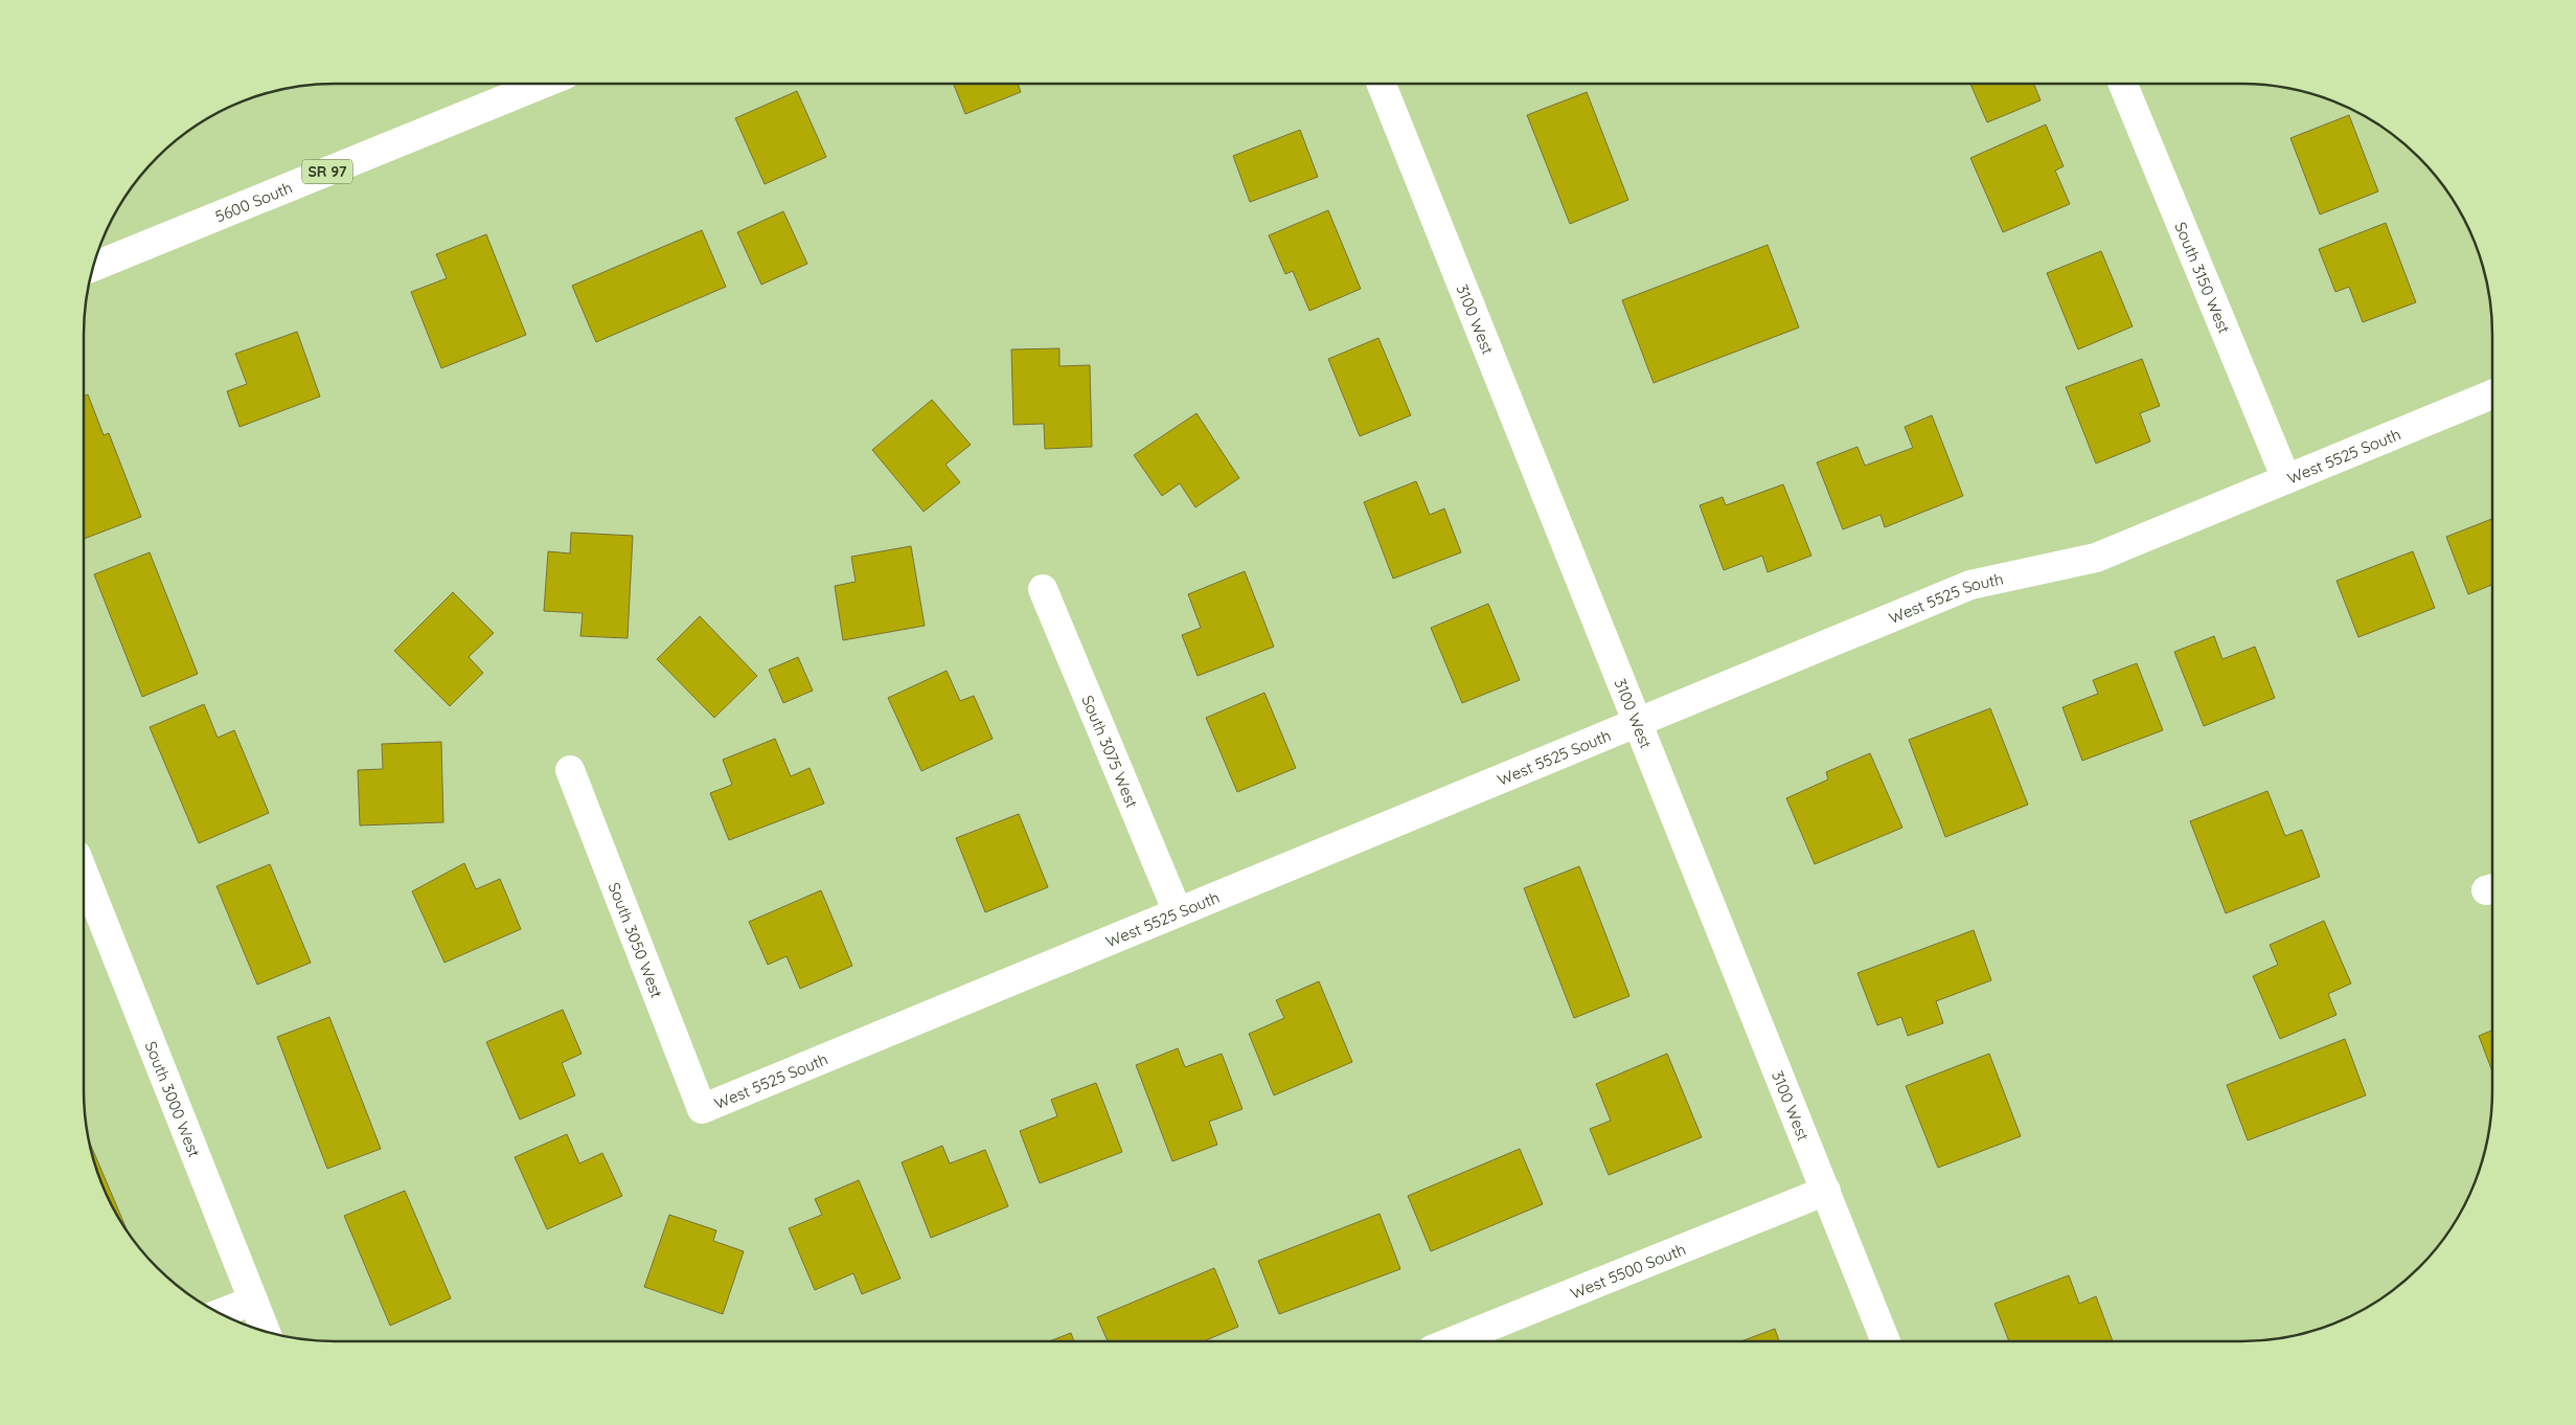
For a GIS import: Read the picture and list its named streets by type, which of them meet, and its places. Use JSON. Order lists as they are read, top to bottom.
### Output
{
  "streets": {
    "street": [
      "SR 97",
      "5600 South",
      "South 3150 West",
      "3100 West",
      "West 5525 South",
      "South 3075 West",
      "South 3050 West",
      "South 3000 West",
      "West 5500 South"
    ]
  },
  "crossings": [
    ["South 3150 West", "West 5525 South"],
    ["3100 West", "West 5525 South"],
    ["3100 West", "West 5500 South"],
    ["West 5525 South", "South 3075 West"],
    ["West 5525 South", "South 3050 West"]
  ]
}
